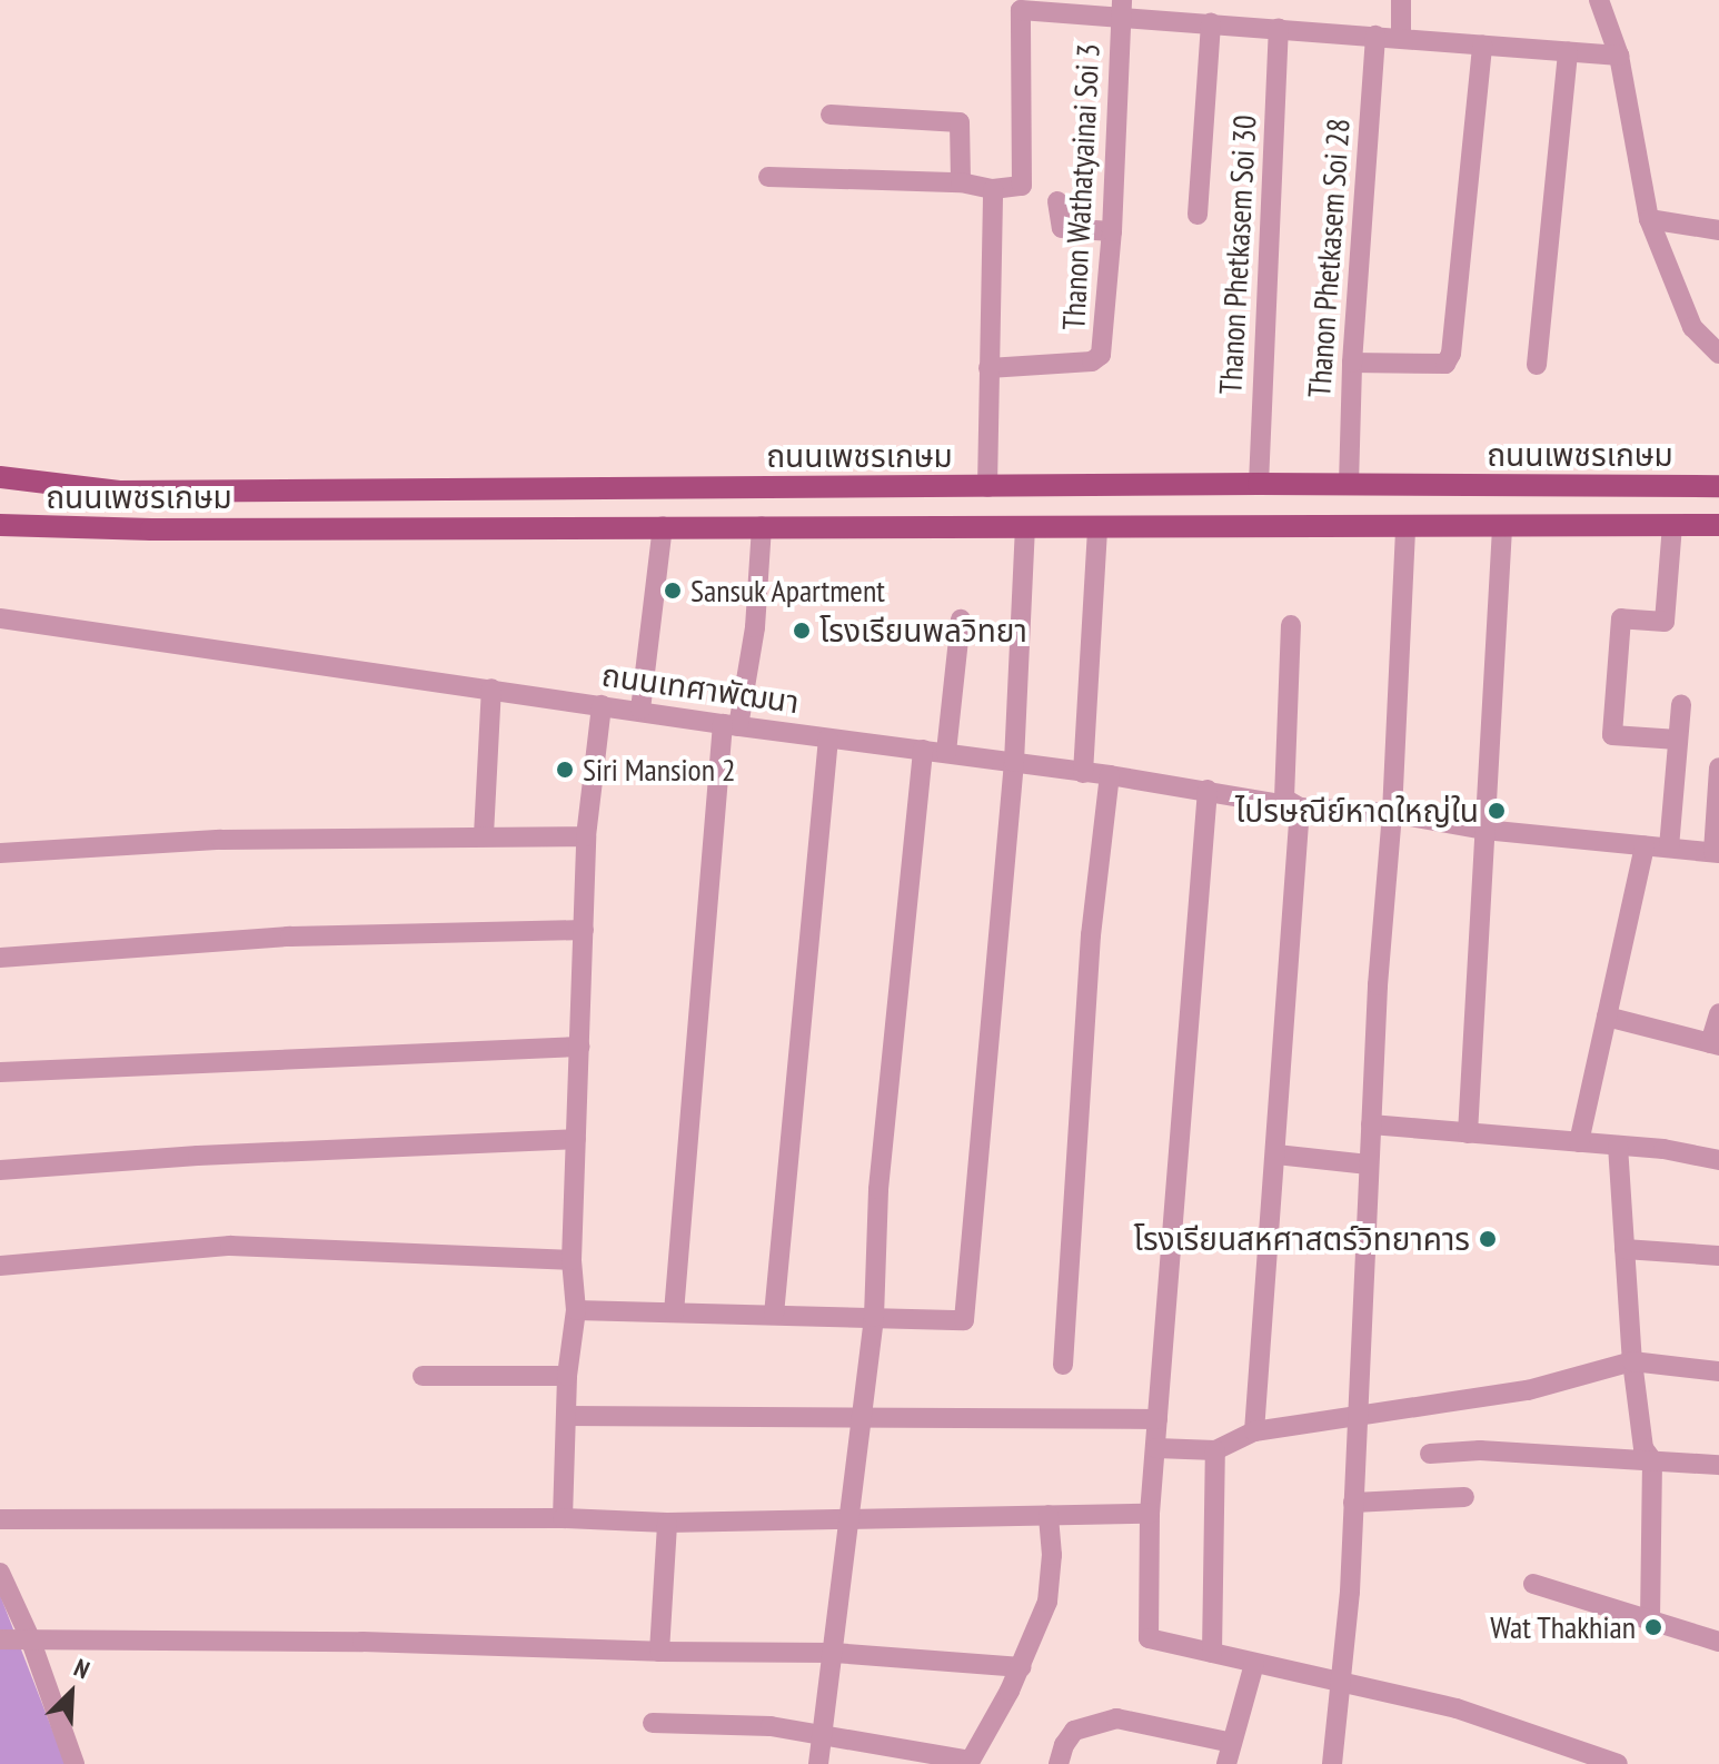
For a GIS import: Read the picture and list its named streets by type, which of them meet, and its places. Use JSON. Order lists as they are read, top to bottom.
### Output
{
  "streets": {
    "main road": ["ถนนเพชรเกษม"],
    "street": [
      "Thanon Wathatyainai Soi 3",
      "Thanon Phetkasem Soi 30",
      "Thanon Phetkasem Soi 28",
      "ถนนเทศาพัฒนา"
    ]
  },
  "crossings": [
    ["Thanon Phetkasem Soi 30", "ถนนเพชรเกษม"],
    ["Thanon Phetkasem Soi 28", "ถนนเพชรเกษม"]
  ],
  "places": [
    "Sansuk Apartment",
    "โรงเรียนพลวิทยา",
    "Siri Mansion 2",
    "ไปรษณีย์หาดใหญ่ใน",
    "โรงเรียนสหศาสตร์วิทยาคาร",
    "Wat Thakhian"
  ],
  "north": "top right"
}
